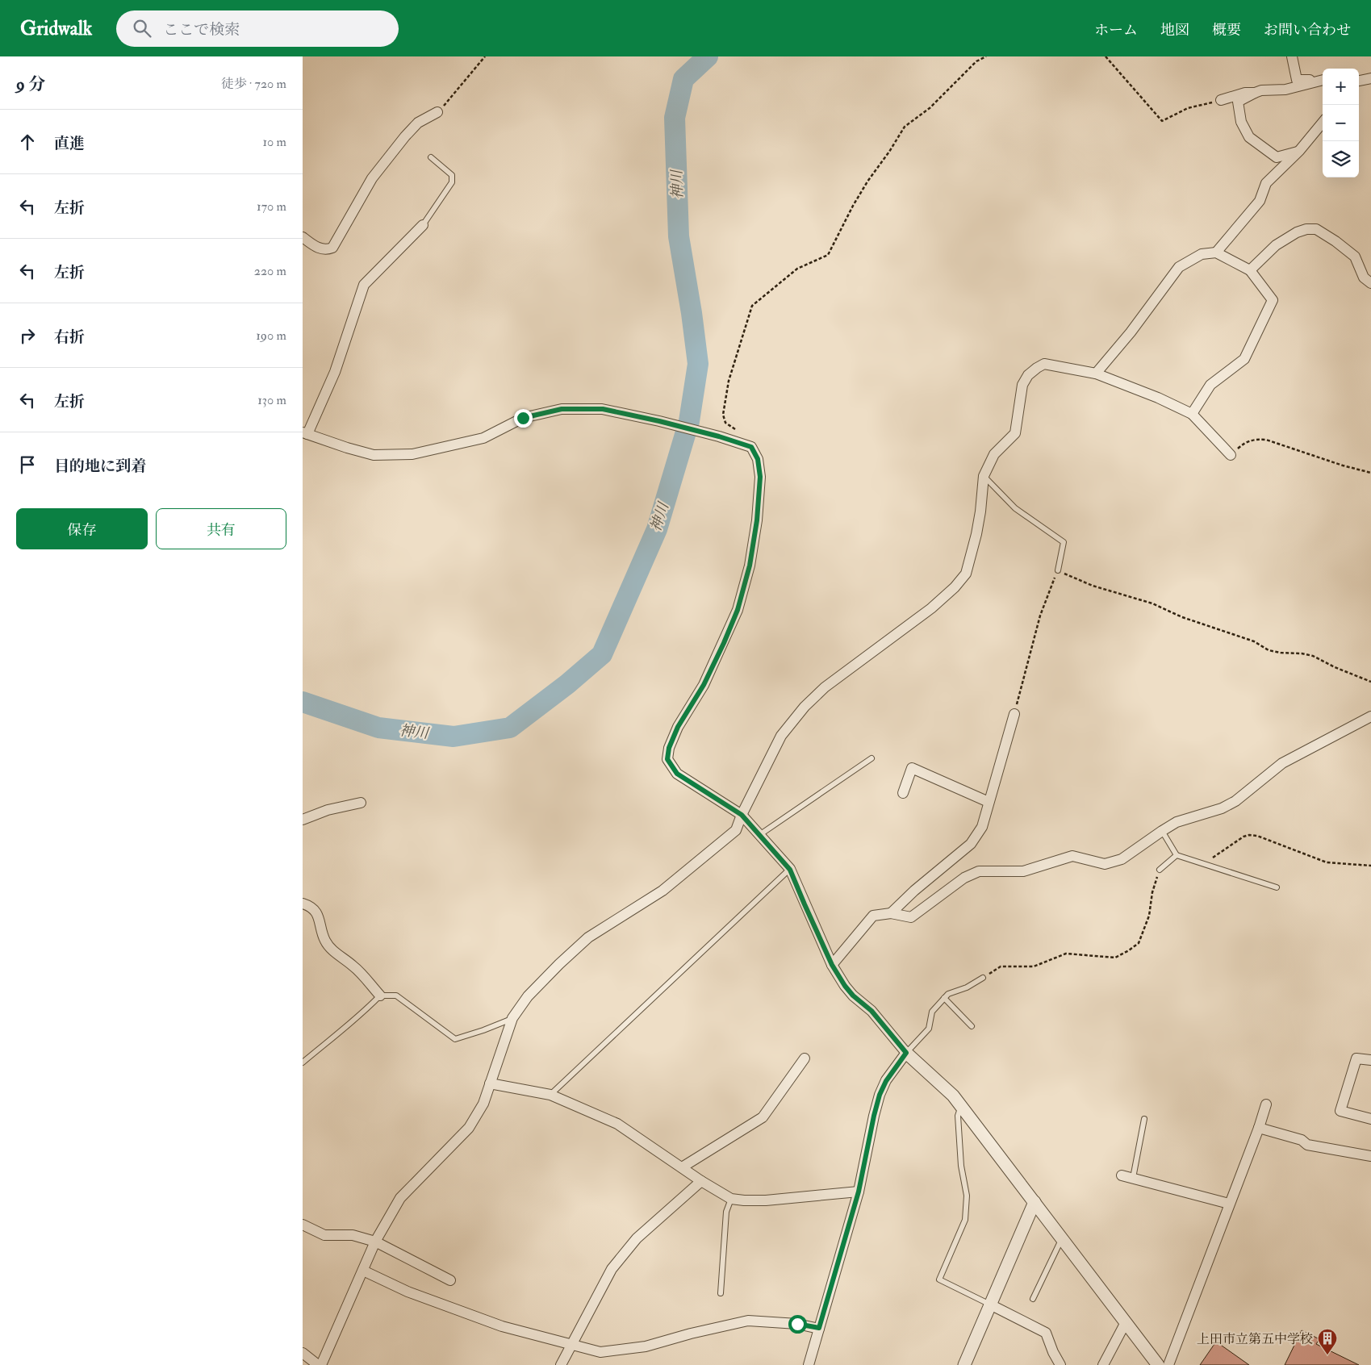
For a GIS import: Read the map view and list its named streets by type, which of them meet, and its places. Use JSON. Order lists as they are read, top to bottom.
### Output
{
  "water": ["神川"],
  "places": {
    "building": ["上田市立第五中学校"]
  },
  "page": {
    "header": "Gridwalk",
    "search": "ここで検索",
    "nav": [
      "ホーム",
      "地図",
      "概要",
      "お問い合わせ"
    ],
    "heading": ["9 分", "徒歩 · 720 m"],
    "map_buttons": ["+", "−"],
    "list": [
      ["直進", "10 m"],
      ["左折", "170 m"],
      ["左折", "220 m"],
      ["右折", "190 m"],
      ["左折", "130 m"],
      "目的地に到着"
    ],
    "buttons": ["保存", "共有"]
  }
}
